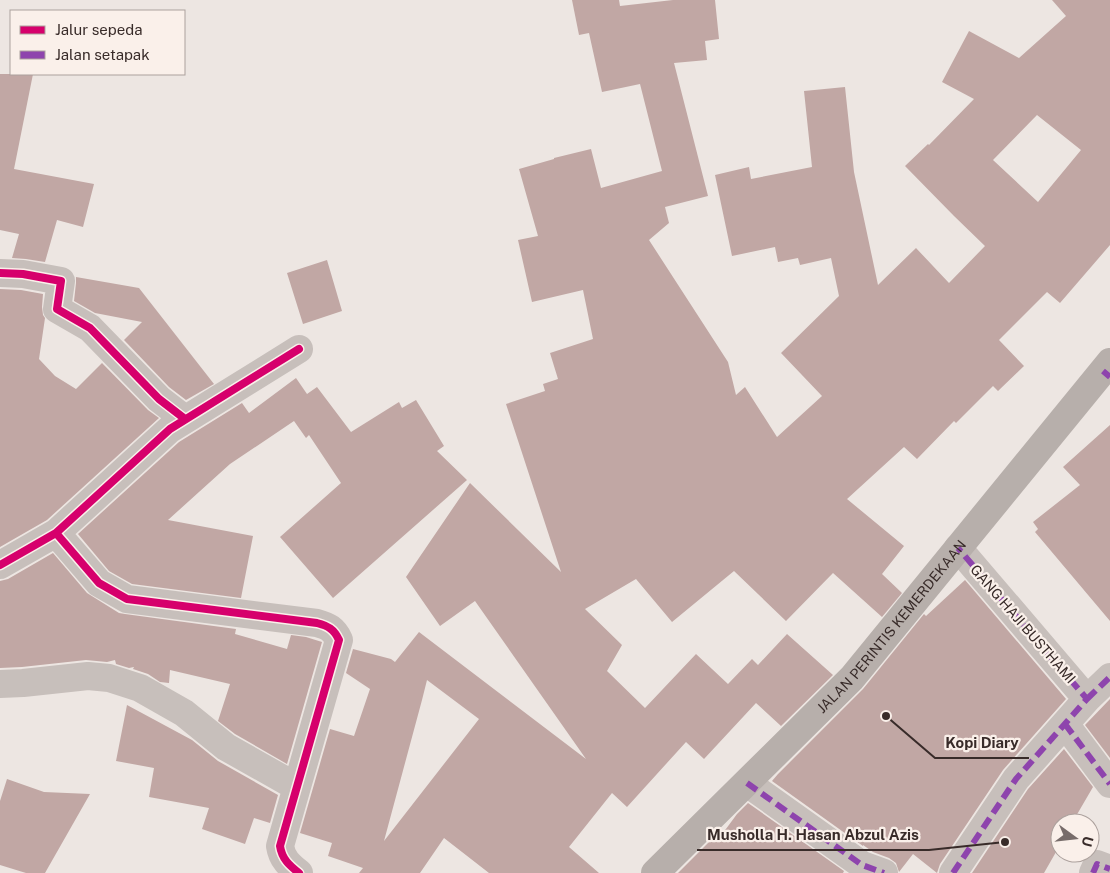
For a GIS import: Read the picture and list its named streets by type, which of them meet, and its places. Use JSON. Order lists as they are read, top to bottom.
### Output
{
  "streets": {
    "main road": ["JALAN PERINTIS KEMERDEKAAN"],
    "street": ["GANG HAJI BUSTHAMI"]
  },
  "crossings": [
    ["GANG HAJI BUSTHAMI", "JALAN PERINTIS KEMERDEKAAN"]
  ],
  "places": ["Kopi Diary", "Musholla H. Hasan Abzul Azis"],
  "legend": ["Jalur sepeda", "Jalan setapak"],
  "north": "right"
}
